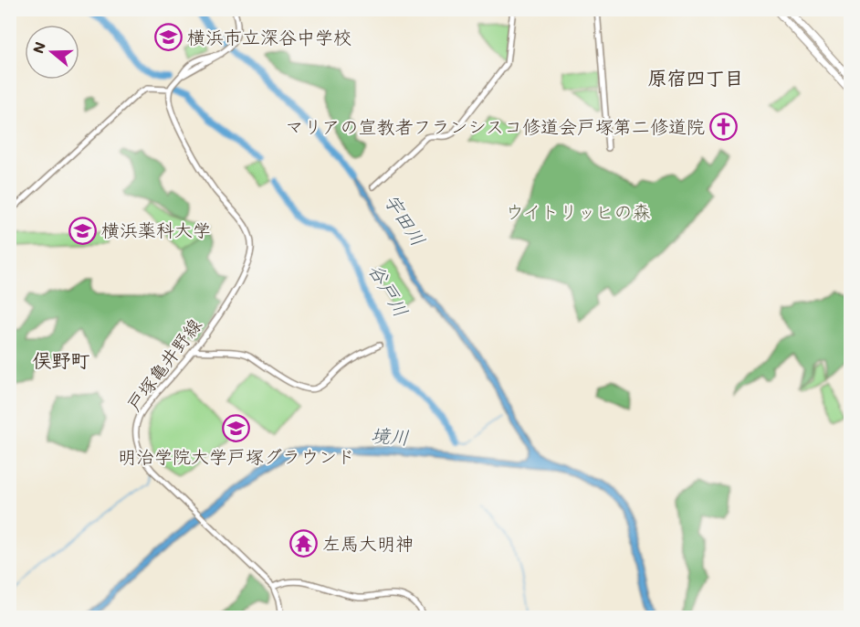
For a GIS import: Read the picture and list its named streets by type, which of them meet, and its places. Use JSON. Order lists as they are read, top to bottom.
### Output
{
  "streets": {
    "street": ["戸塚亀井野線"]
  },
  "districts": ["原宿四丁目", "俣野町"],
  "water": ["宇田川", "谷戸川", "境川"],
  "parks": ["ウイトリッヒの森"],
  "places": {
    "school or university": ["横浜市立深谷中学校", "横浜薬科大学", "明治学院大学戸塚グラウンド"],
    "church": ["マリアの宣教者フランシスコ修道会戸塚第二修道院"],
    "temple": ["左馬大明神"]
  },
  "north": "left"
}
